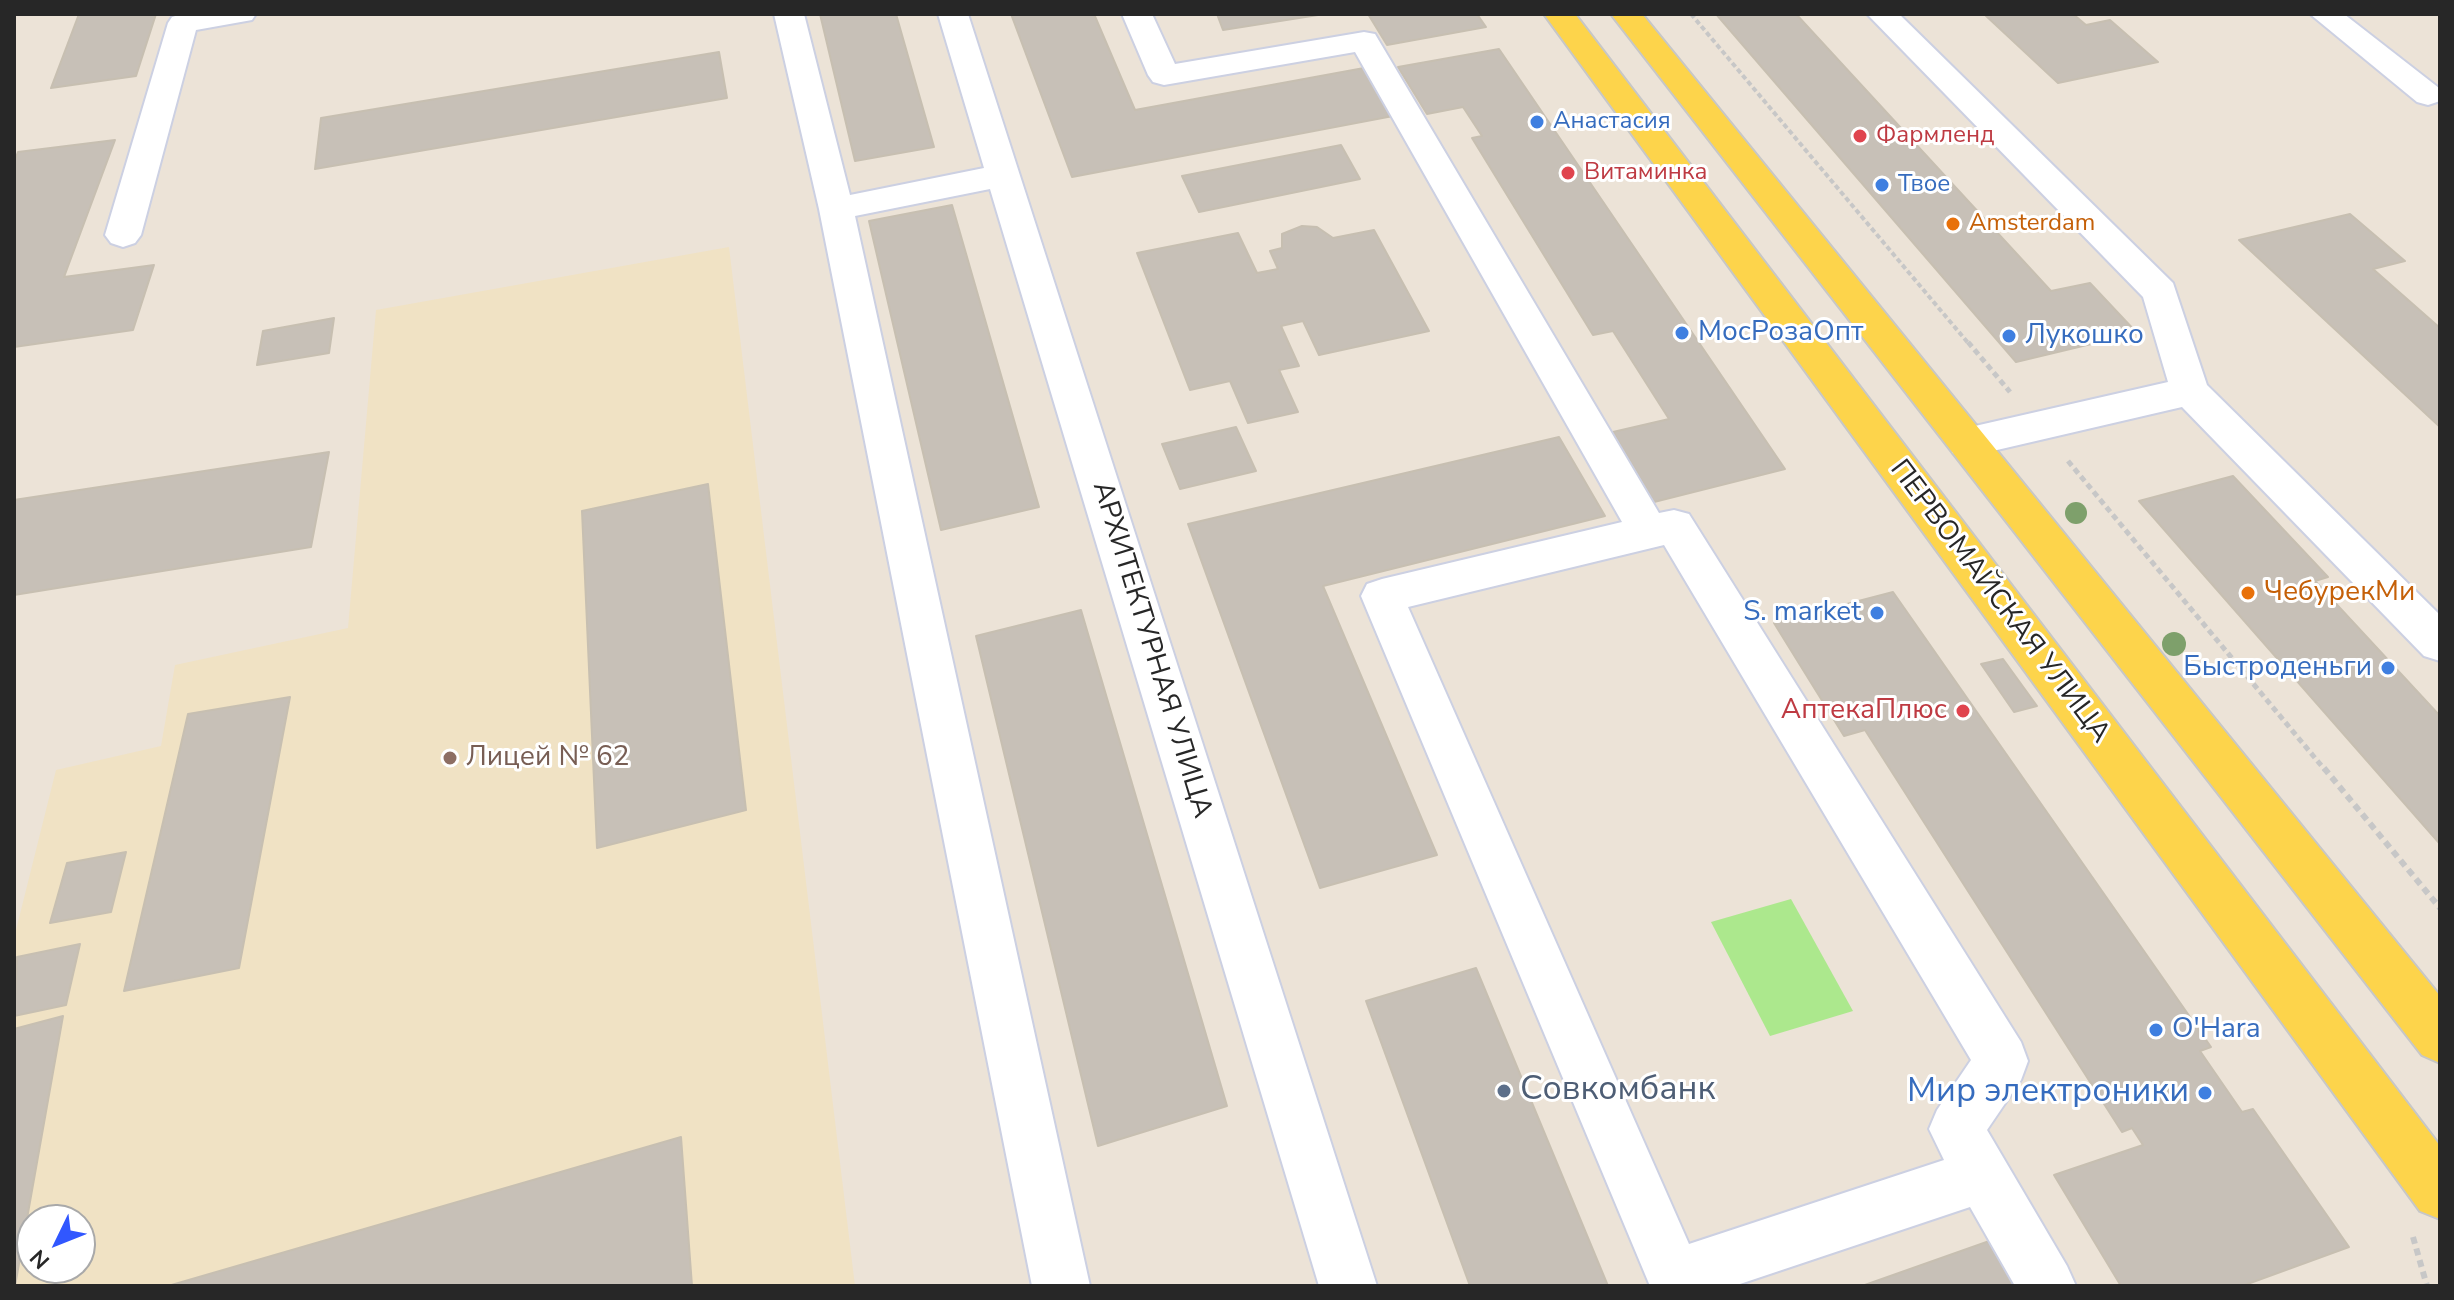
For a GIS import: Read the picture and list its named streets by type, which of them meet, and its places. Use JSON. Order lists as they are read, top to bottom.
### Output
{
  "streets": {
    "main road": ["ПЕРВОМАЙСКАЯ УЛИЦА"],
    "street": ["АРХИТЕКТУРНАЯ УЛИЦА"]
  },
  "places": [
    "Анастасия",
    "Фармленд",
    "Витаминка",
    "Твое",
    "Amsterdam",
    "МосРозаОпт",
    "Лукошко",
    "ЧебурекМи",
    "S. market",
    "Быстроденьги",
    "АптекаПлюс",
    "Лицей № 62",
    "O'Hara",
    "Совкомбанк",
    "Мир электроники"
  ],
  "north": "bottom left"
}
